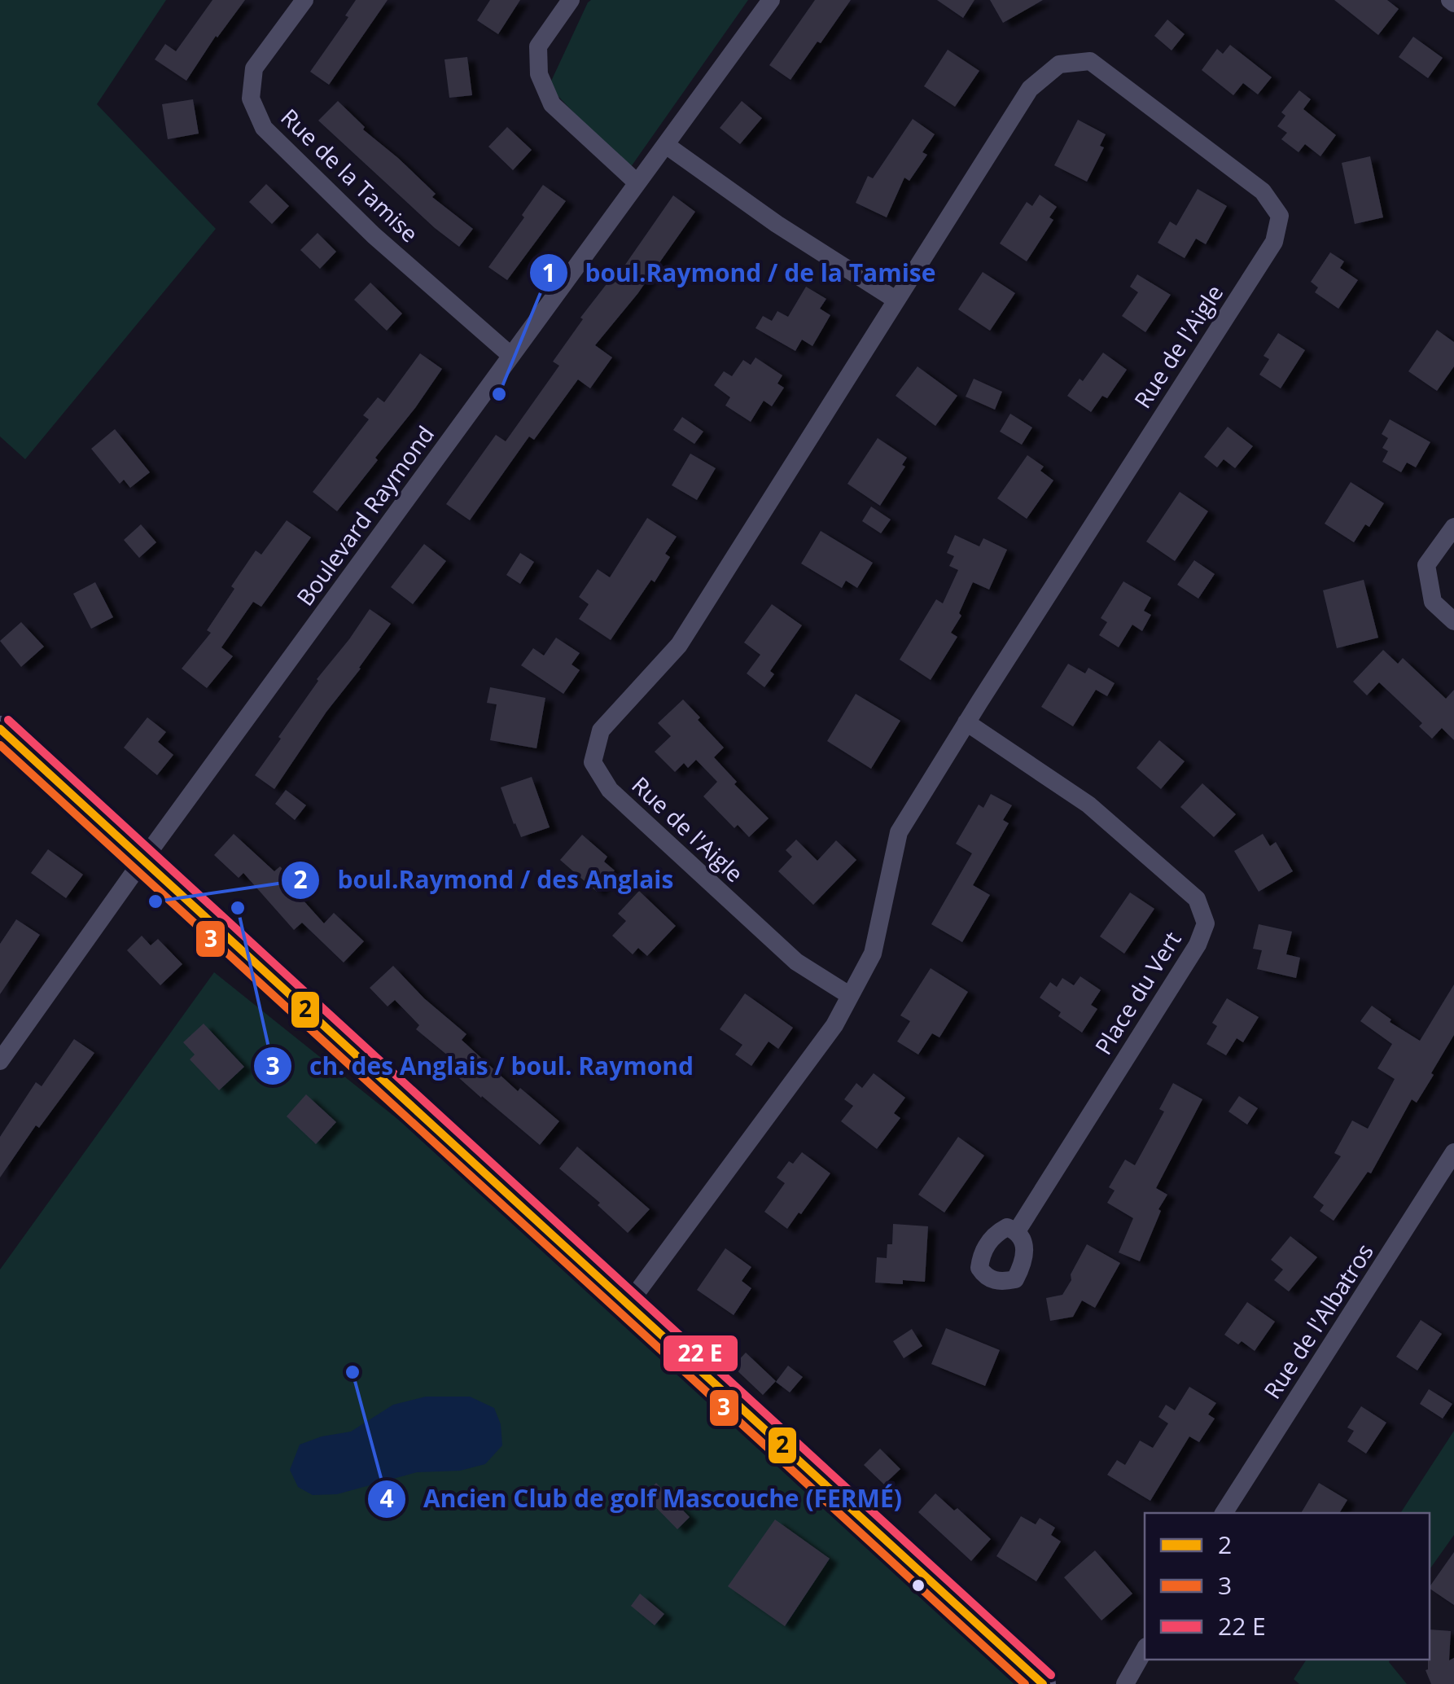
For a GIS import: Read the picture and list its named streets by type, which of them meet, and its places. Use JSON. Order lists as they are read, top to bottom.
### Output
{
  "streets": {
    "street": [
      "Rue de la Tamise",
      "Rue de l'Aigle",
      "Boulevard Raymond",
      "Place du Vert",
      "Rue de l'Albatros"
    ]
  },
  "crossings": [
    ["Rue de la Tamise", "Boulevard Raymond"],
    ["Rue de l'Aigle", "Place du Vert"]
  ],
  "places": [
    "boul.Raymond / de la Tamise",
    "boul.Raymond / des Anglais",
    "ch. des Anglais / boul. Raymond",
    "Ancien Club de golf Mascouche (FERMÉ)"
  ],
  "lines": ["transit line 2", "transit line 3"],
  "legend": ["2", "3", "22 E"]
}
